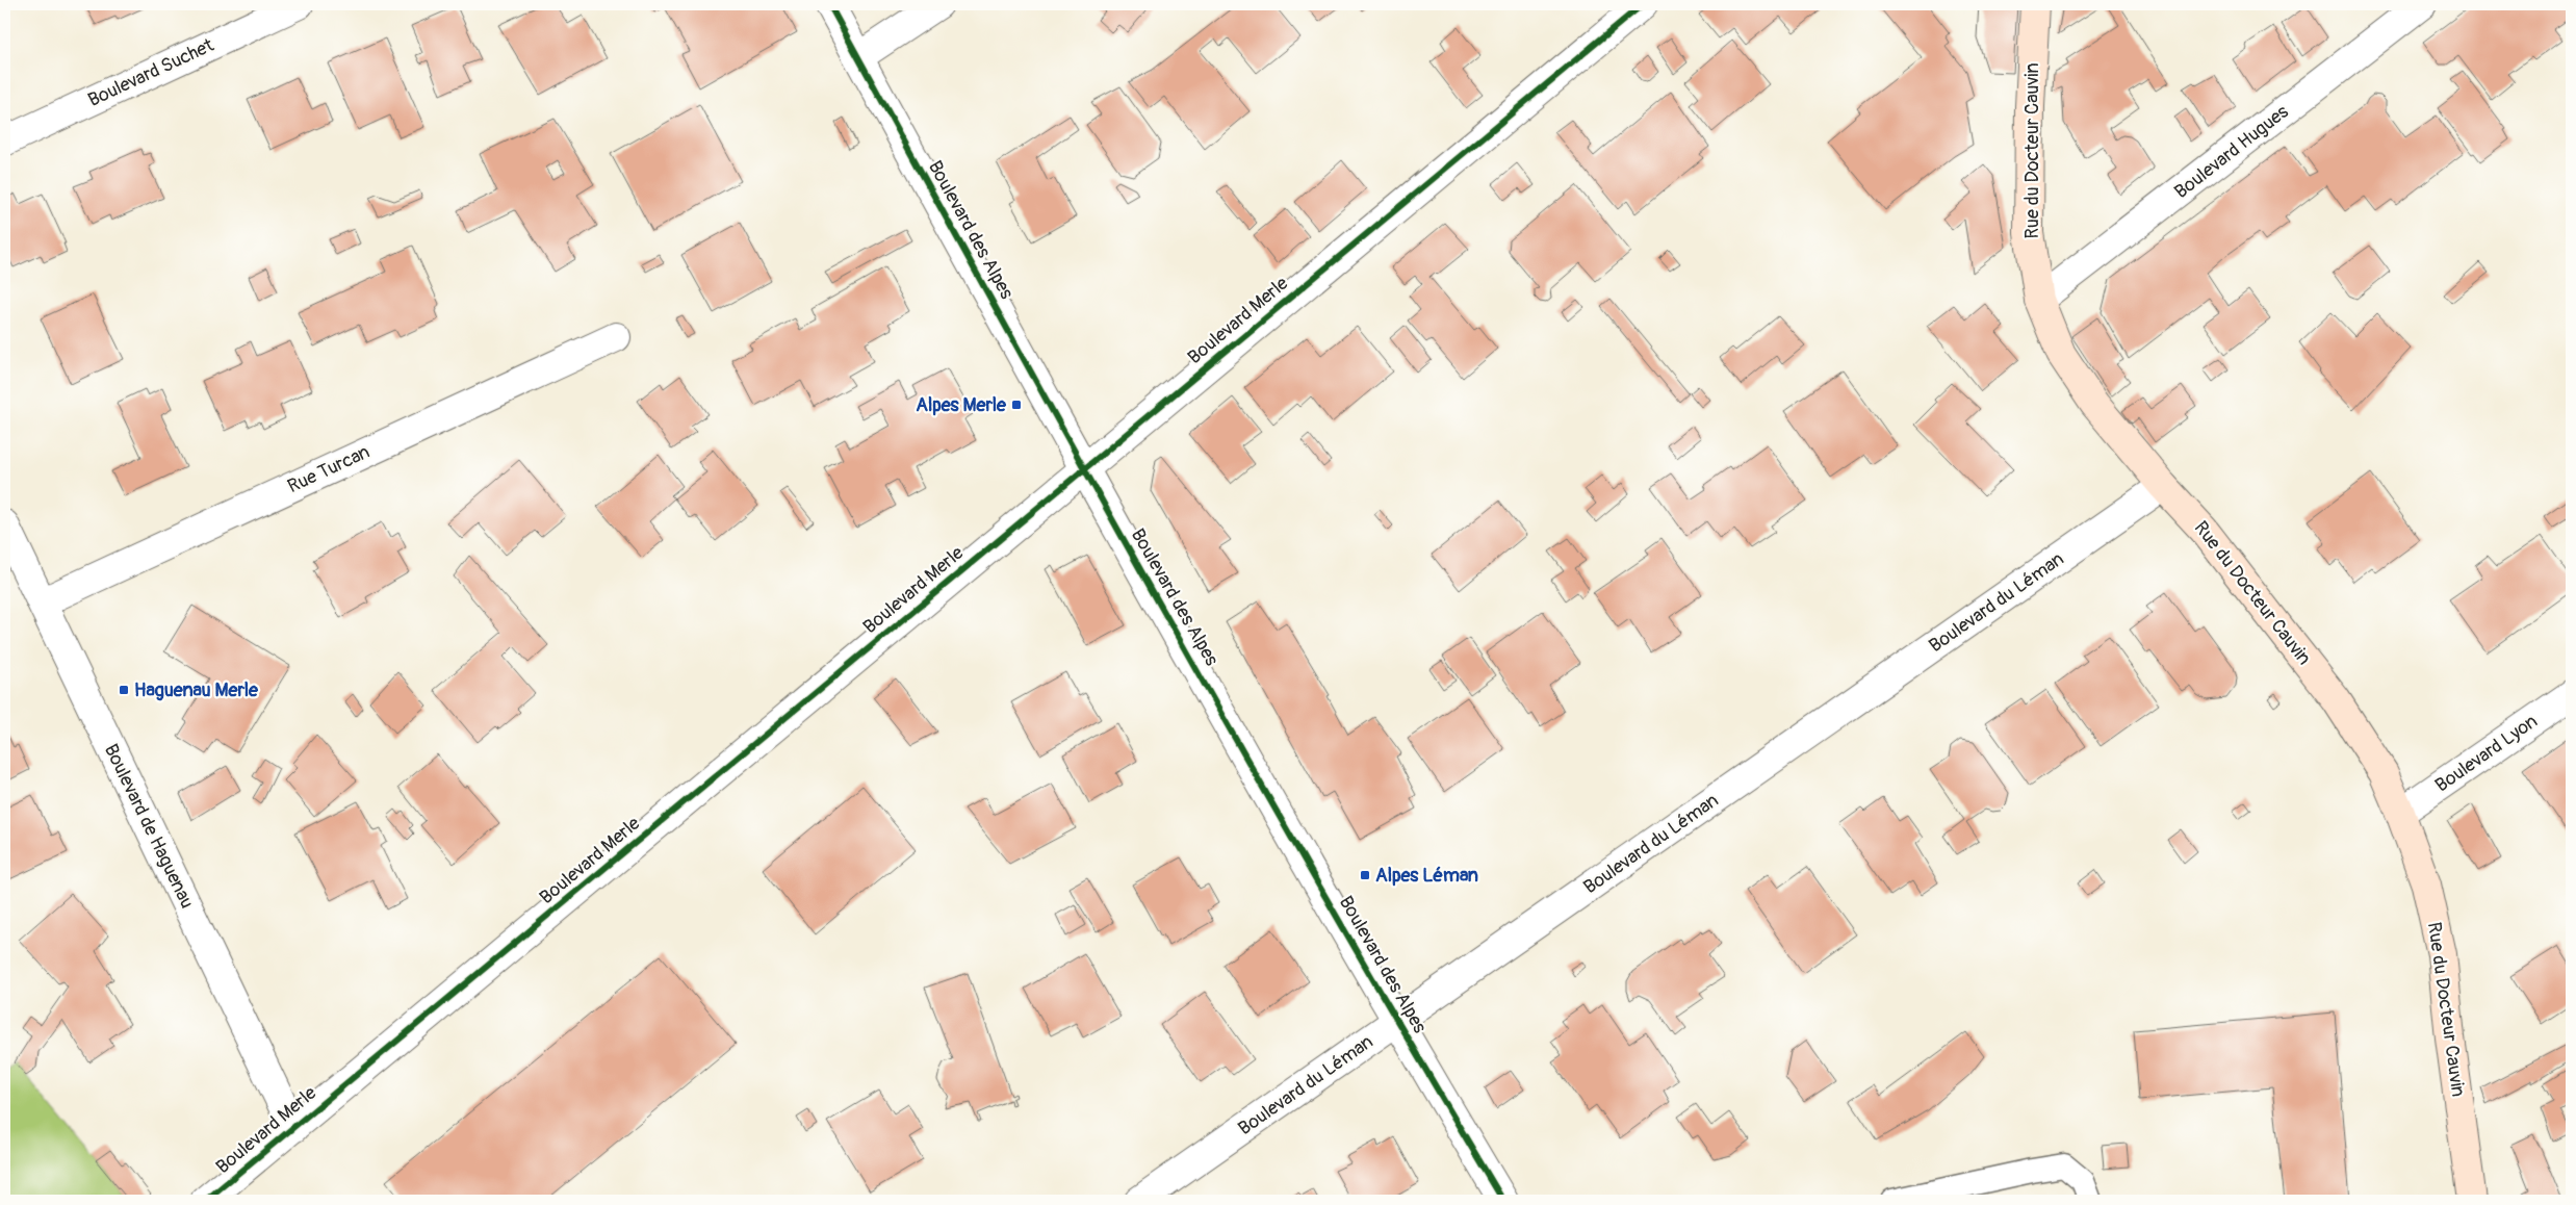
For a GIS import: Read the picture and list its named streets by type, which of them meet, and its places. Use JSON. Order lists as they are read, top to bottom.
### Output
{
  "streets": {
    "street": [
      "Boulevard Suchet",
      "Rue du Docteur Cauvin",
      "Boulevard Hugues",
      "Boulevard des Alpes",
      "Boulevard Merle",
      "Rue Turcan",
      "Boulevard du Léman",
      "Boulevard Lyon",
      "Boulevard de Haguenau"
    ]
  },
  "crossings": [
    ["Rue du Docteur Cauvin", "Boulevard Hugues"],
    ["Rue du Docteur Cauvin", "Boulevard du Léman"],
    ["Rue du Docteur Cauvin", "Boulevard Lyon"],
    ["Boulevard des Alpes", "Boulevard Merle"],
    ["Boulevard des Alpes", "Boulevard du Léman"],
    ["Boulevard Merle", "Boulevard de Haguenau"],
    ["Rue Turcan", "Boulevard de Haguenau"]
  ],
  "places": {
    "transit": ["Alpes Merle", "Haguenau Merle", "Alpes Léman"]
  }
}
